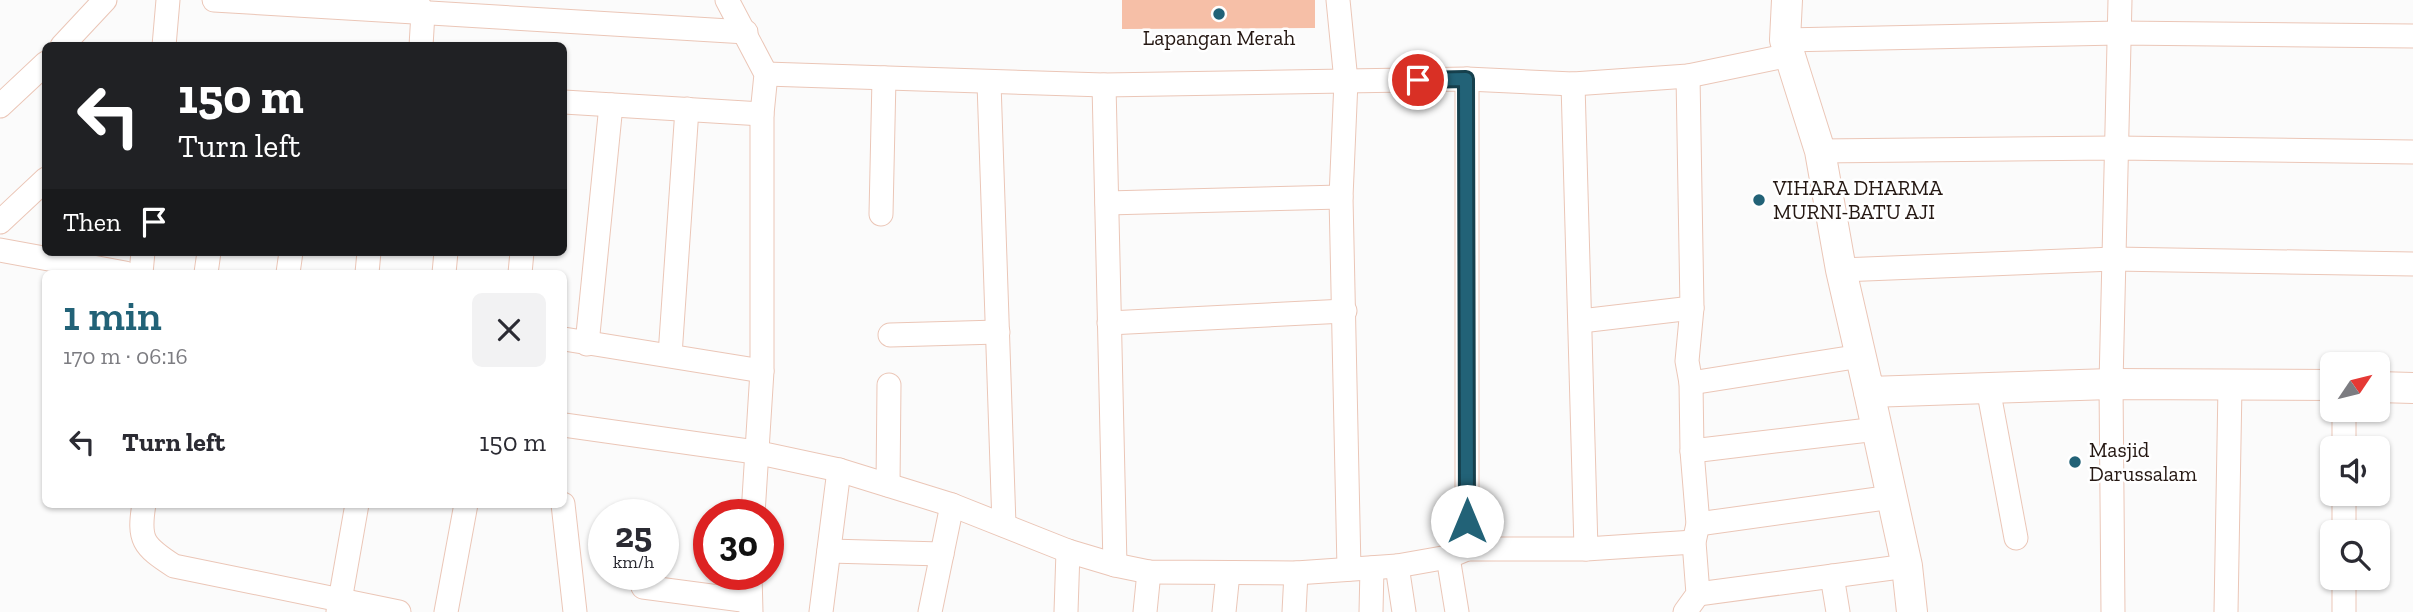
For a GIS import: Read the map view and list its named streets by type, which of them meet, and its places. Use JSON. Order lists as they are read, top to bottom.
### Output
{
  "places": ["Lapangan Merah", "VIHARA DHARMA MURNI-BATU AJI", "Masjid Darussalam"],
  "north": "top right",
  "page": {
    "turn": ["150 m", "Turn left"],
    "then": "Then",
    "heading": ["1 min", "170 m · 06:16"],
    "list": [
      {
        "name": "Turn left",
        "value": "150 m"
      }
    ],
    "speed": "25 km/h",
    "limit": "30"
  }
}
